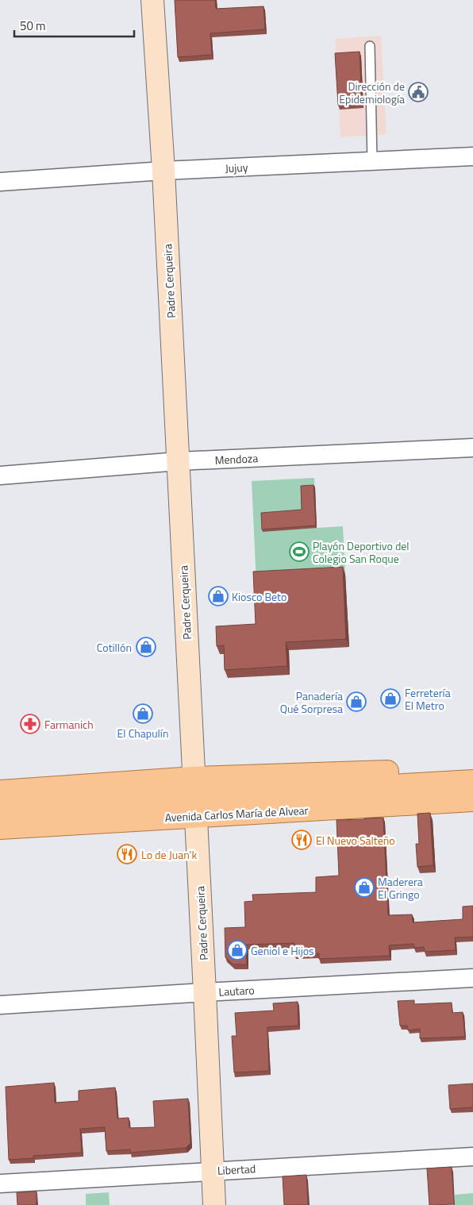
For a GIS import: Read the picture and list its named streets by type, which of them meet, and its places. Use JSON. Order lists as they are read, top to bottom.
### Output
{
  "streets": {
    "main road": ["Avenida Carlos María de Alvear"],
    "street": [
      "Jujuy",
      "Padre Cerqueira",
      "Mendoza",
      "Lautaro",
      "Libertad"
    ]
  },
  "crossings": [
    ["Jujuy", "Padre Cerqueira"],
    ["Padre Cerqueira", "Mendoza"],
    ["Padre Cerqueira", "Avenida Carlos María de Alvear"],
    ["Padre Cerqueira", "Lautaro"],
    ["Padre Cerqueira", "Libertad"]
  ],
  "places": {
    "public building": ["Dirección de Epidemiología"],
    "sports": ["Playón Deportivo del Colegio San Roque"],
    "shop": [
      "Kiosco Beto",
      "Cotillón",
      "Ferretería El Metro",
      "Panadería Qué Sorpresa",
      "El Chapulín",
      "Maderera El Gringo",
      "Geniol e Hijos"
    ],
    "pharmacy": ["Farmanich"],
    "restaurant": ["El Nuevo Salteño", "Lo de Juan'k"]
  },
  "scale_bar": "50 m"
}
